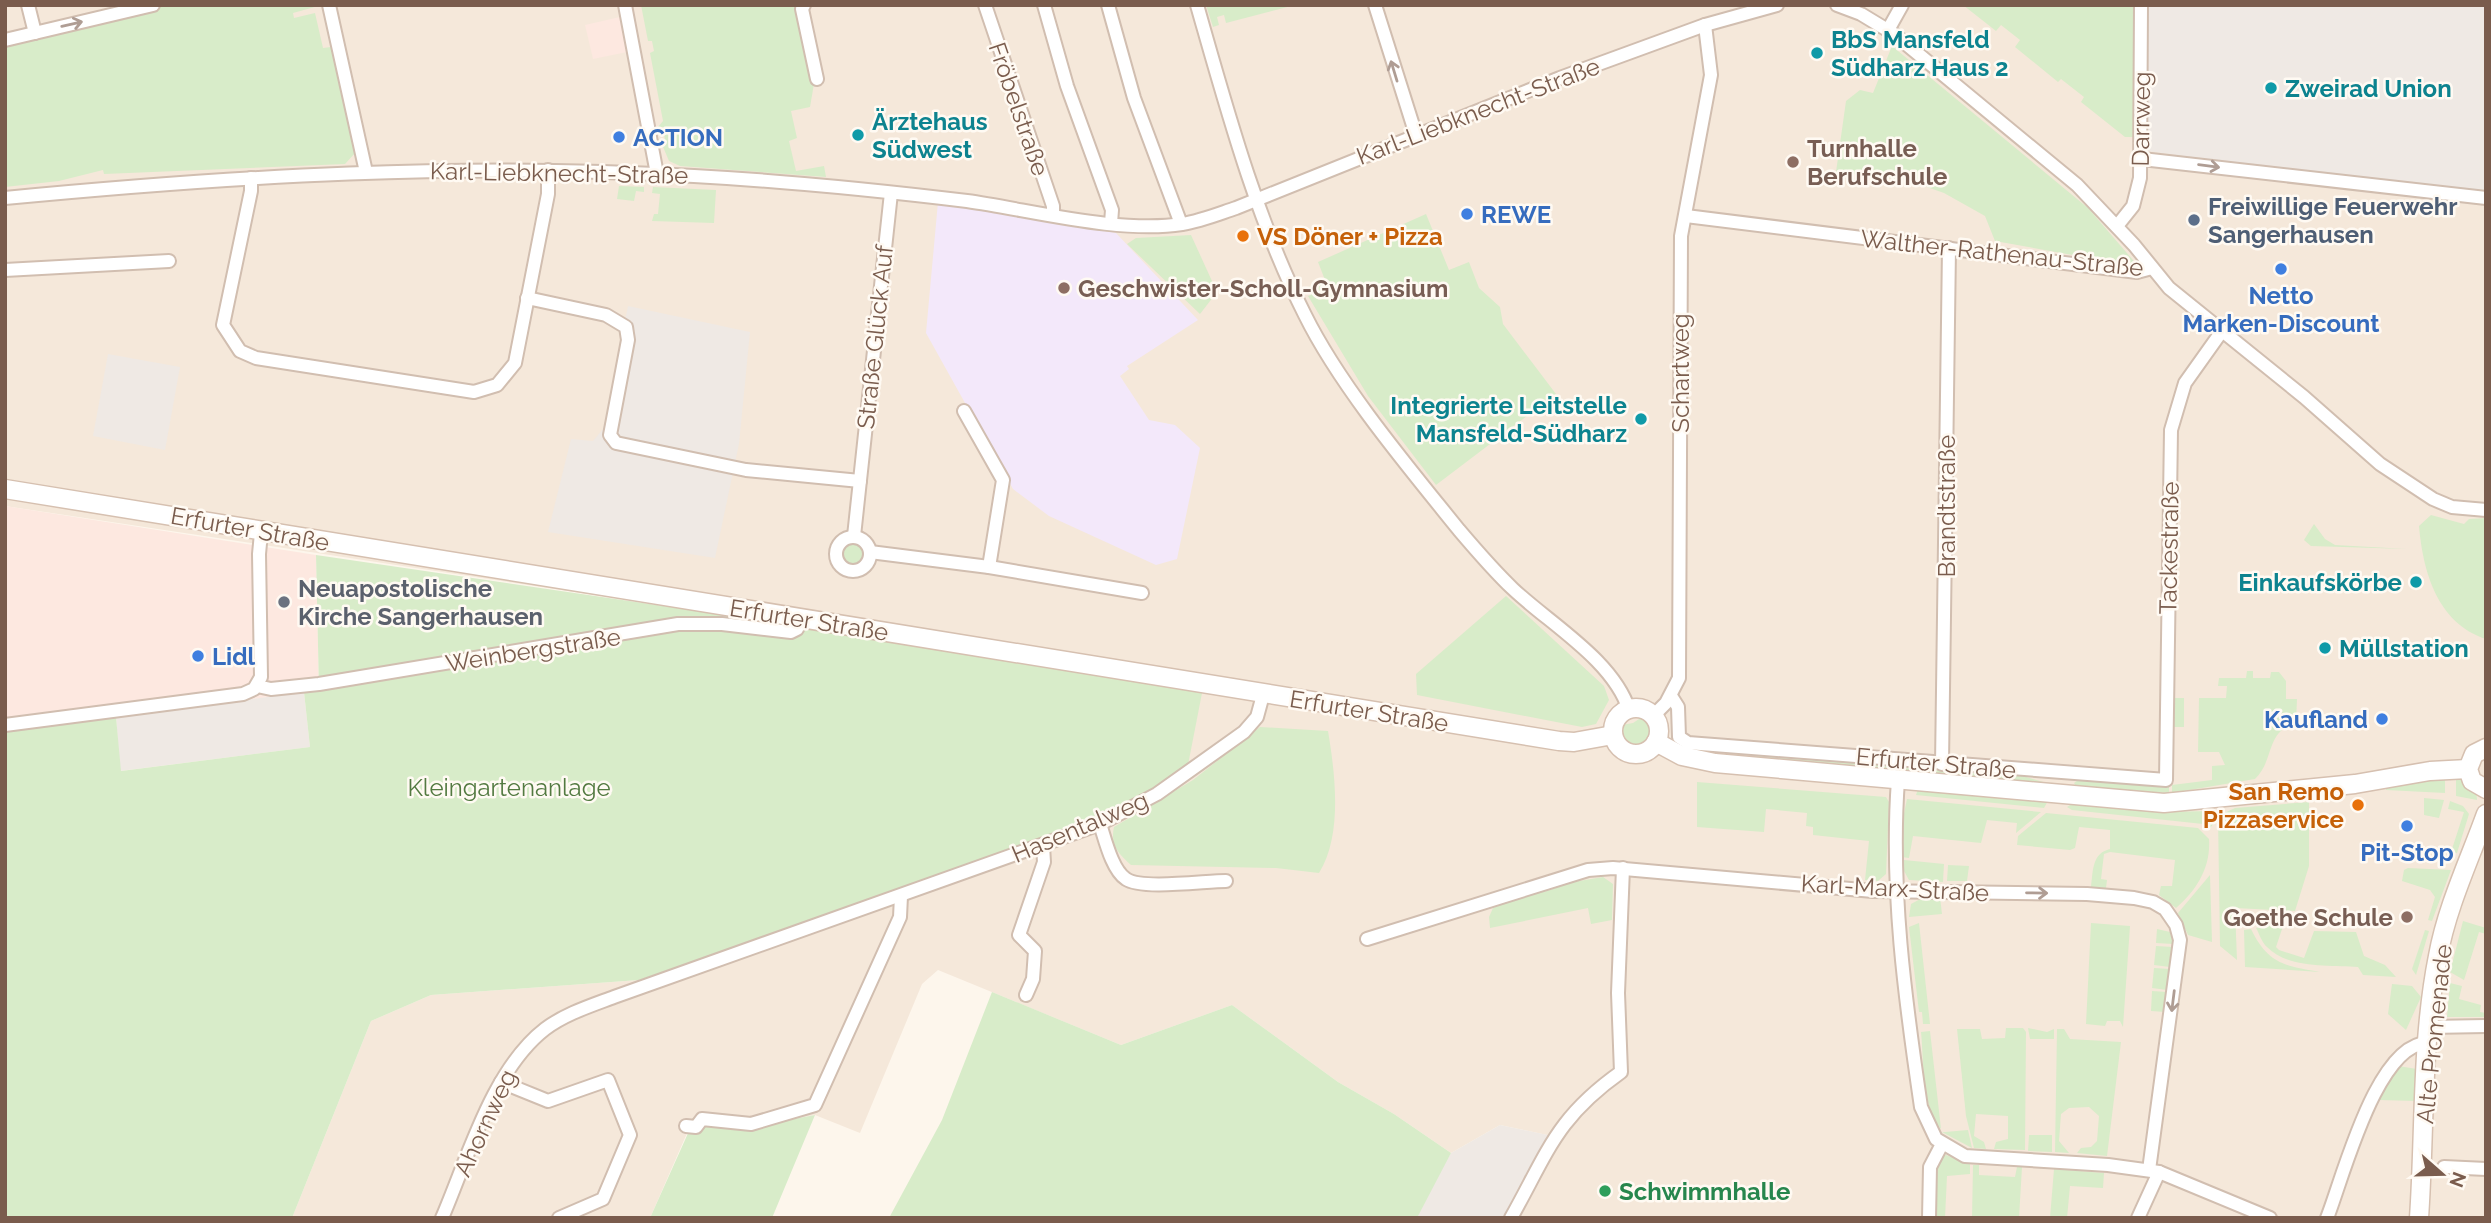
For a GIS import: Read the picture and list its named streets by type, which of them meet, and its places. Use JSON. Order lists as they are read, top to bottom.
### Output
{
  "streets": {
    "main road": ["Erfurter Straße", "Alte Promenade"],
    "street": [
      "Fröbelstraße",
      "Karl-Liebknecht-Straße",
      "Darrweg",
      "Walther-Rathenau-Straße",
      "Straße Glück Auf",
      "Schartweg",
      "Brandtstraße",
      "Tackestraße",
      "Weinbergstraße",
      "Hasentalweg",
      "Karl-Marx-Straße",
      "Ahornweg"
    ]
  },
  "crossings": [
    ["Fröbelstraße", "Karl-Liebknecht-Straße"],
    ["Karl-Liebknecht-Straße", "Straße Glück Auf"],
    ["Karl-Liebknecht-Straße", "Schartweg"],
    ["Walther-Rathenau-Straße", "Schartweg"],
    ["Walther-Rathenau-Straße", "Brandtstraße"],
    ["Walther-Rathenau-Straße", "Tackestraße"],
    ["Schartweg", "Erfurter Straße"],
    ["Brandtstraße", "Erfurter Straße"],
    ["Erfurter Straße", "Tackestraße"],
    ["Erfurter Straße", "Weinbergstraße"],
    ["Erfurter Straße", "Hasentalweg"],
    ["Hasentalweg", "Ahornweg"]
  ],
  "parks": ["Kleingartenanlage"],
  "places": [
    "BbS Mansfeld Südharz Haus 2",
    "Zweirad Union",
    "Ärztehaus Südwest",
    "ACTION",
    "Turnhalle Berufschule",
    "REWE",
    "Freiwillige Feuerwehr Sangerhausen",
    "VS Döner + Pizza",
    "Netto Marken-Discount",
    "Geschwister-Scholl-Gymnasium",
    "Integrierte Leitstelle Mansfeld-Südharz",
    "Einkaufskörbe",
    "Neuapostolische Kirche Sangerhausen",
    "Müllstation",
    "Lidl",
    "Kaufland",
    "San Remo Pizzaservice",
    "Pit-Stop",
    "Goethe Schule",
    "Schwimmhalle"
  ],
  "north": "right"
}
